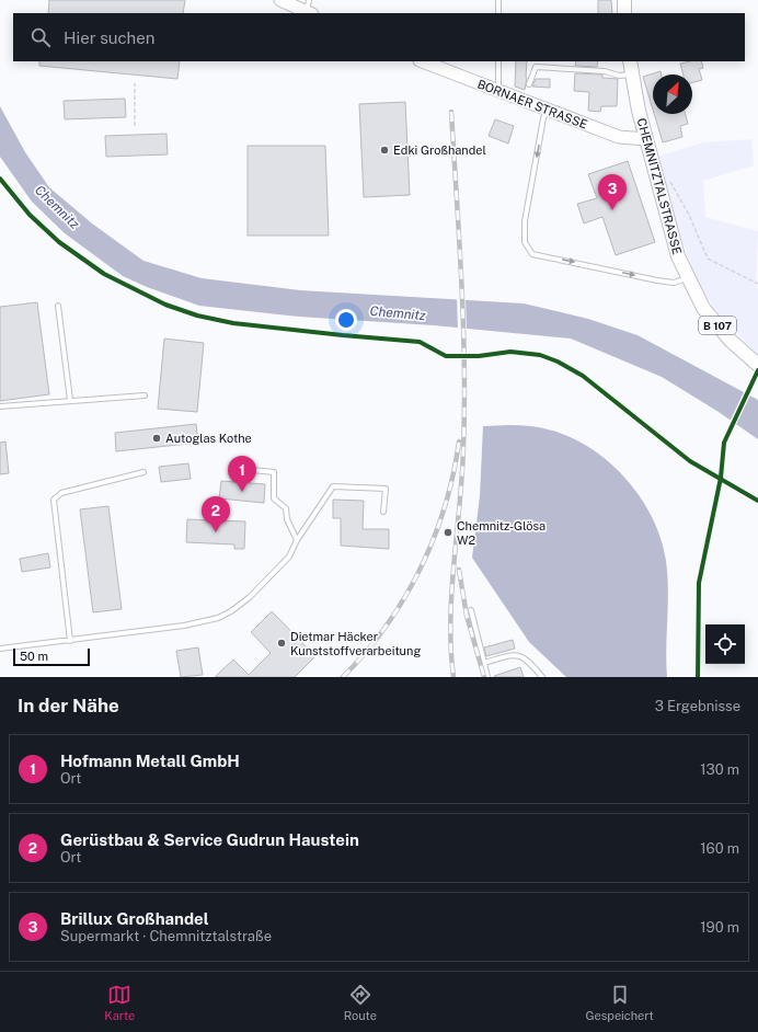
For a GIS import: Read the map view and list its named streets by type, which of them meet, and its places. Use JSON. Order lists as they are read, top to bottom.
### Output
{
  "streets": {
    "main road": ["BORNAER STRASSE", "CHEMNITZTALSTRASSE", "B 107"]
  },
  "crossings": [
    ["BORNAER STRASSE", "CHEMNITZTALSTRASSE"]
  ],
  "water": ["Chemnitz"],
  "places": [
    "Edki Großhandel",
    "Autoglas Kothe",
    "Chemnitz-Glösa W2",
    "Dietmar Häcker Kunststoffverarbeitung"
  ],
  "scale_bar": "50 m",
  "north": "top right",
  "page": {
    "search": "Hier suchen",
    "pins": ["3", "1", "2"],
    "scale": "50 m",
    "heading": ["In der Nähe", "3 Ergebnisse"],
    "list": [
      {
        "mark": "1",
        "name": "Hofmann Metall GmbH",
        "note": "Ort",
        "value": "130 m"
      },
      {
        "mark": "2",
        "name": "Gerüstbau & Service Gudrun Haustein",
        "note": "Ort",
        "value": "160 m"
      },
      {
        "mark": "3",
        "name": "Brillux Großhandel",
        "note": "Supermarkt · Chemnitztalstraße",
        "value": "190 m"
      }
    ],
    "nav": ["Karte", "Route", "Gespeichert"]
  }
}
